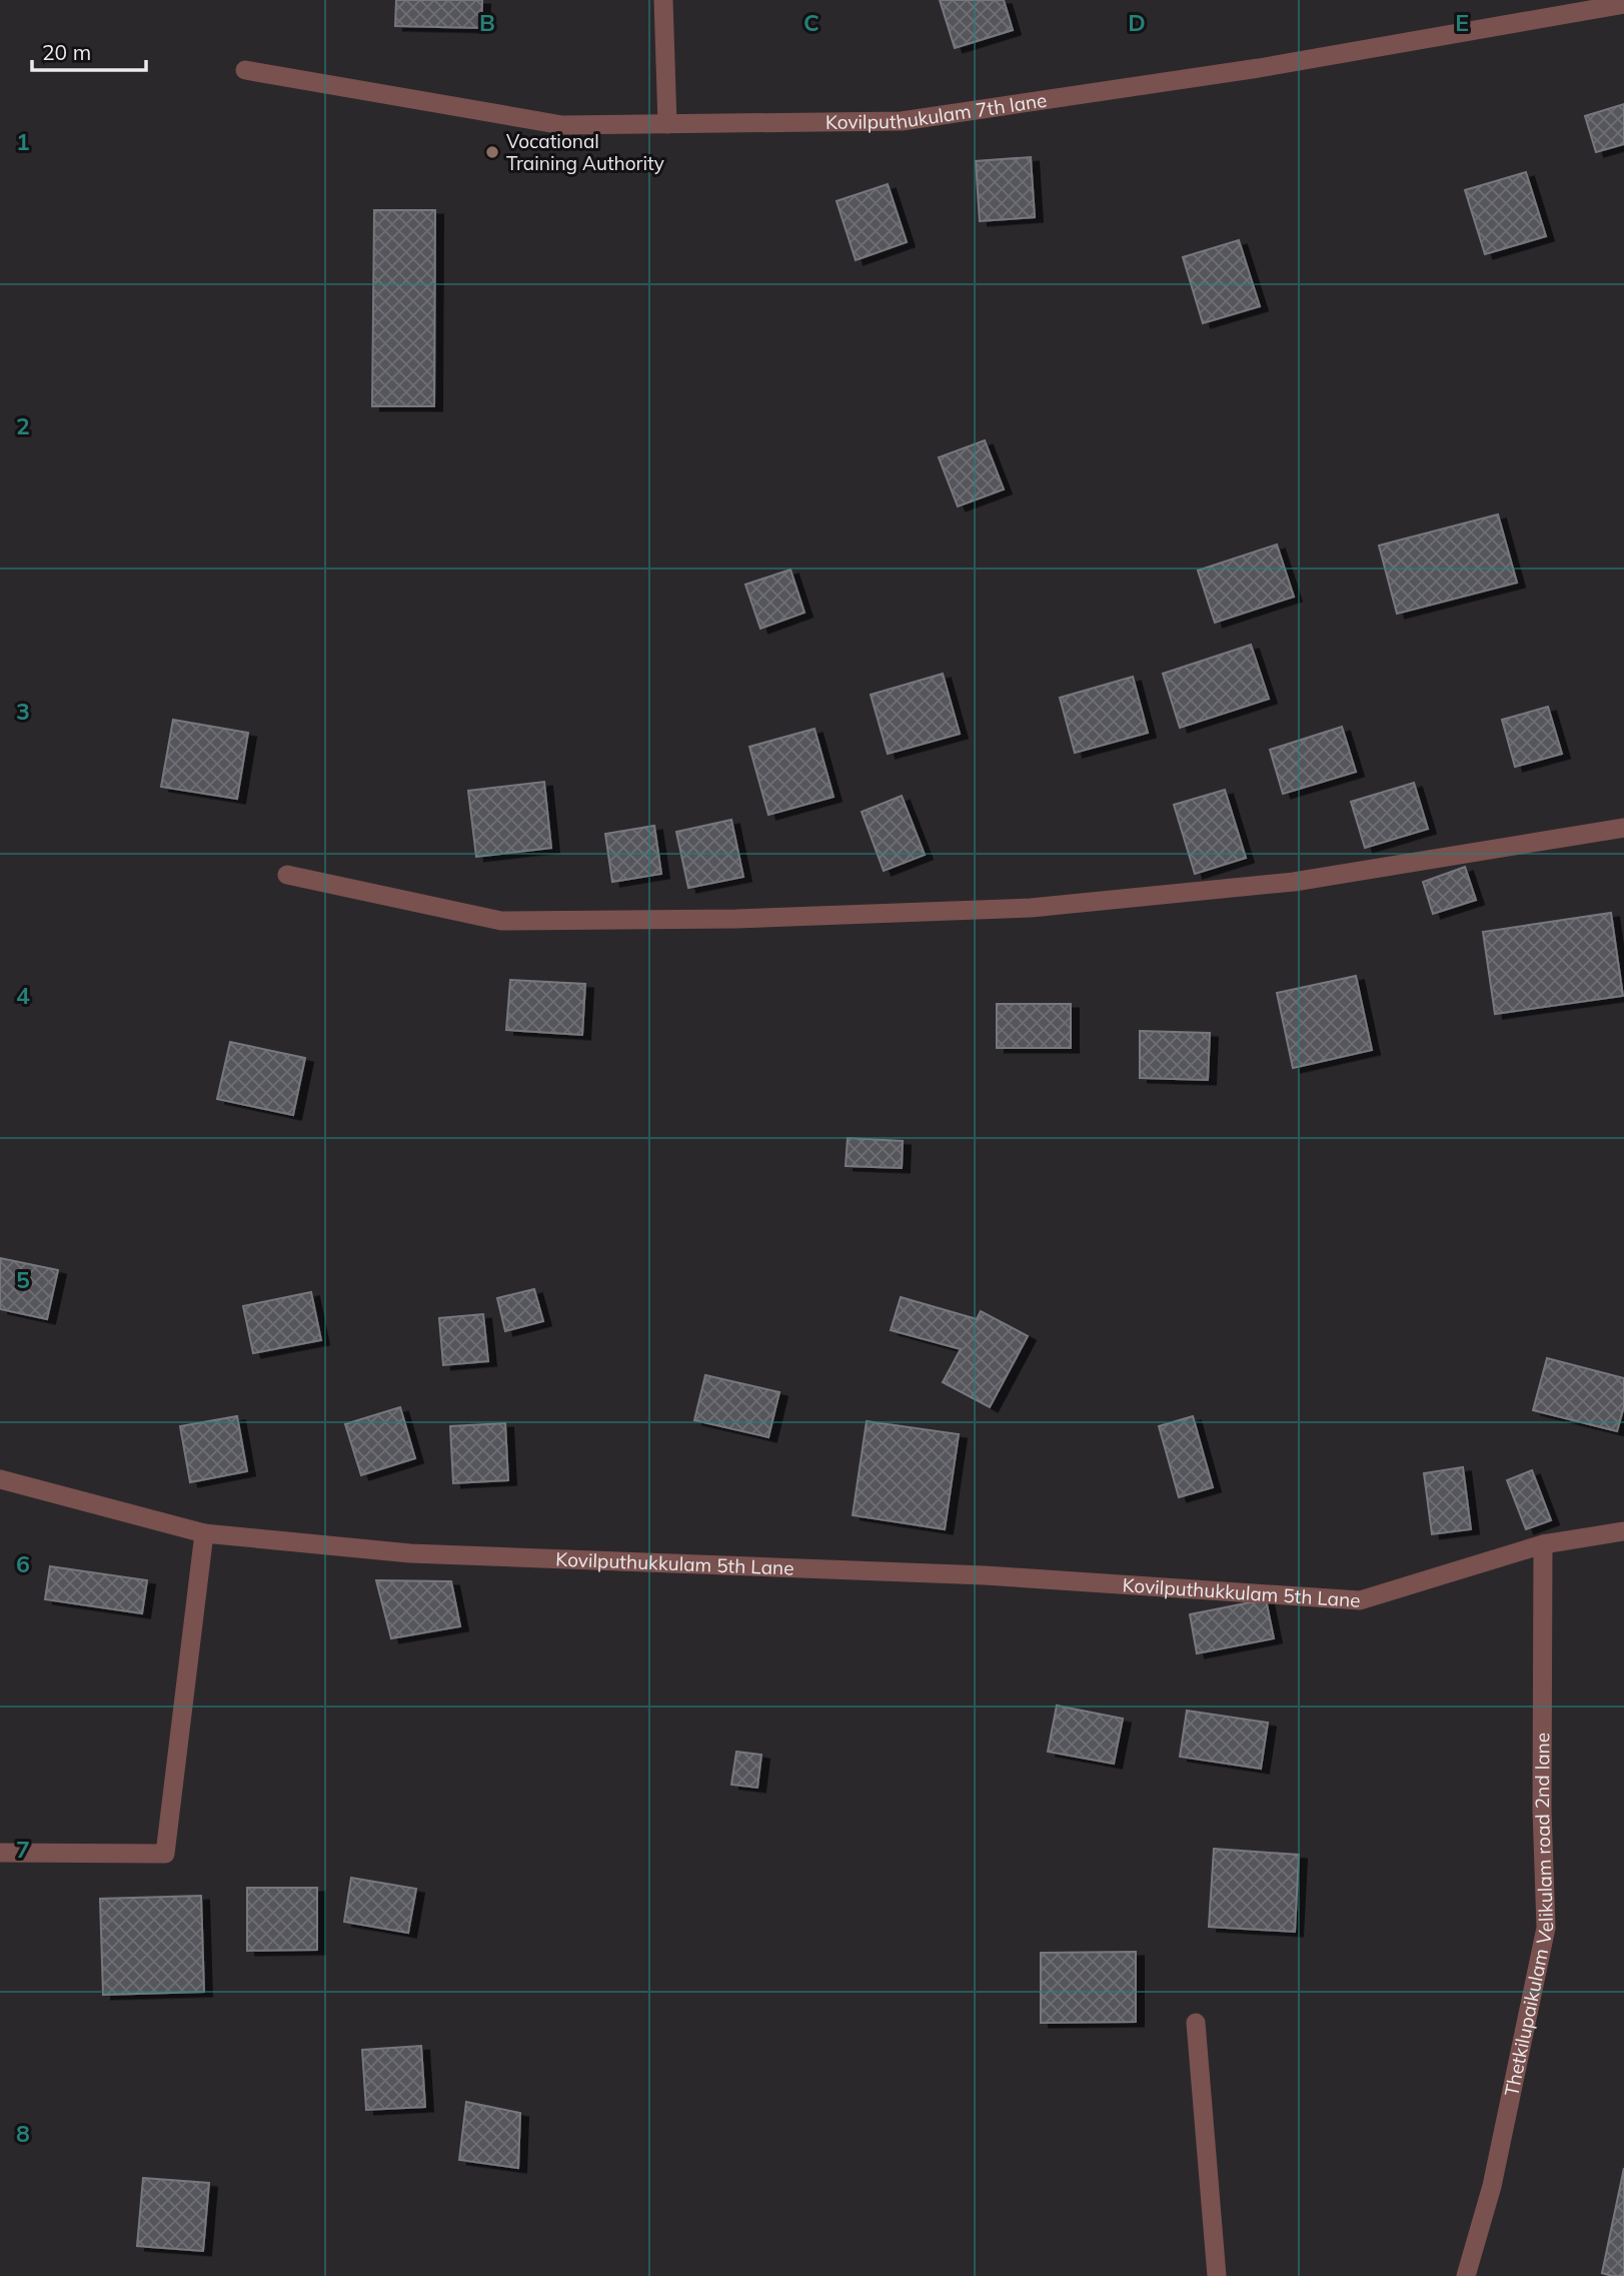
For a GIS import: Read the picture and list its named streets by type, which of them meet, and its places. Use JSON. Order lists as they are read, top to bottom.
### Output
{
  "streets": {
    "street": ["Kovilputhukulam 7th lane", "Kovilputhukkulam 5th Lane", "Thetkilupaikulam Velikulam road 2nd lane"]
  },
  "crossings": [
    ["Kovilputhukkulam 5th Lane", "Thetkilupaikulam Velikulam road 2nd lane"]
  ],
  "places": ["Vocational Training Authority"],
  "scale_bar": "20 m",
  "grid": {
    "columns": [
      "B",
      "C",
      "D",
      "E"
    ],
    "rows": [
      "1",
      "2",
      "3",
      "4",
      "5",
      "6",
      "7",
      "8"
    ]
  }
}
